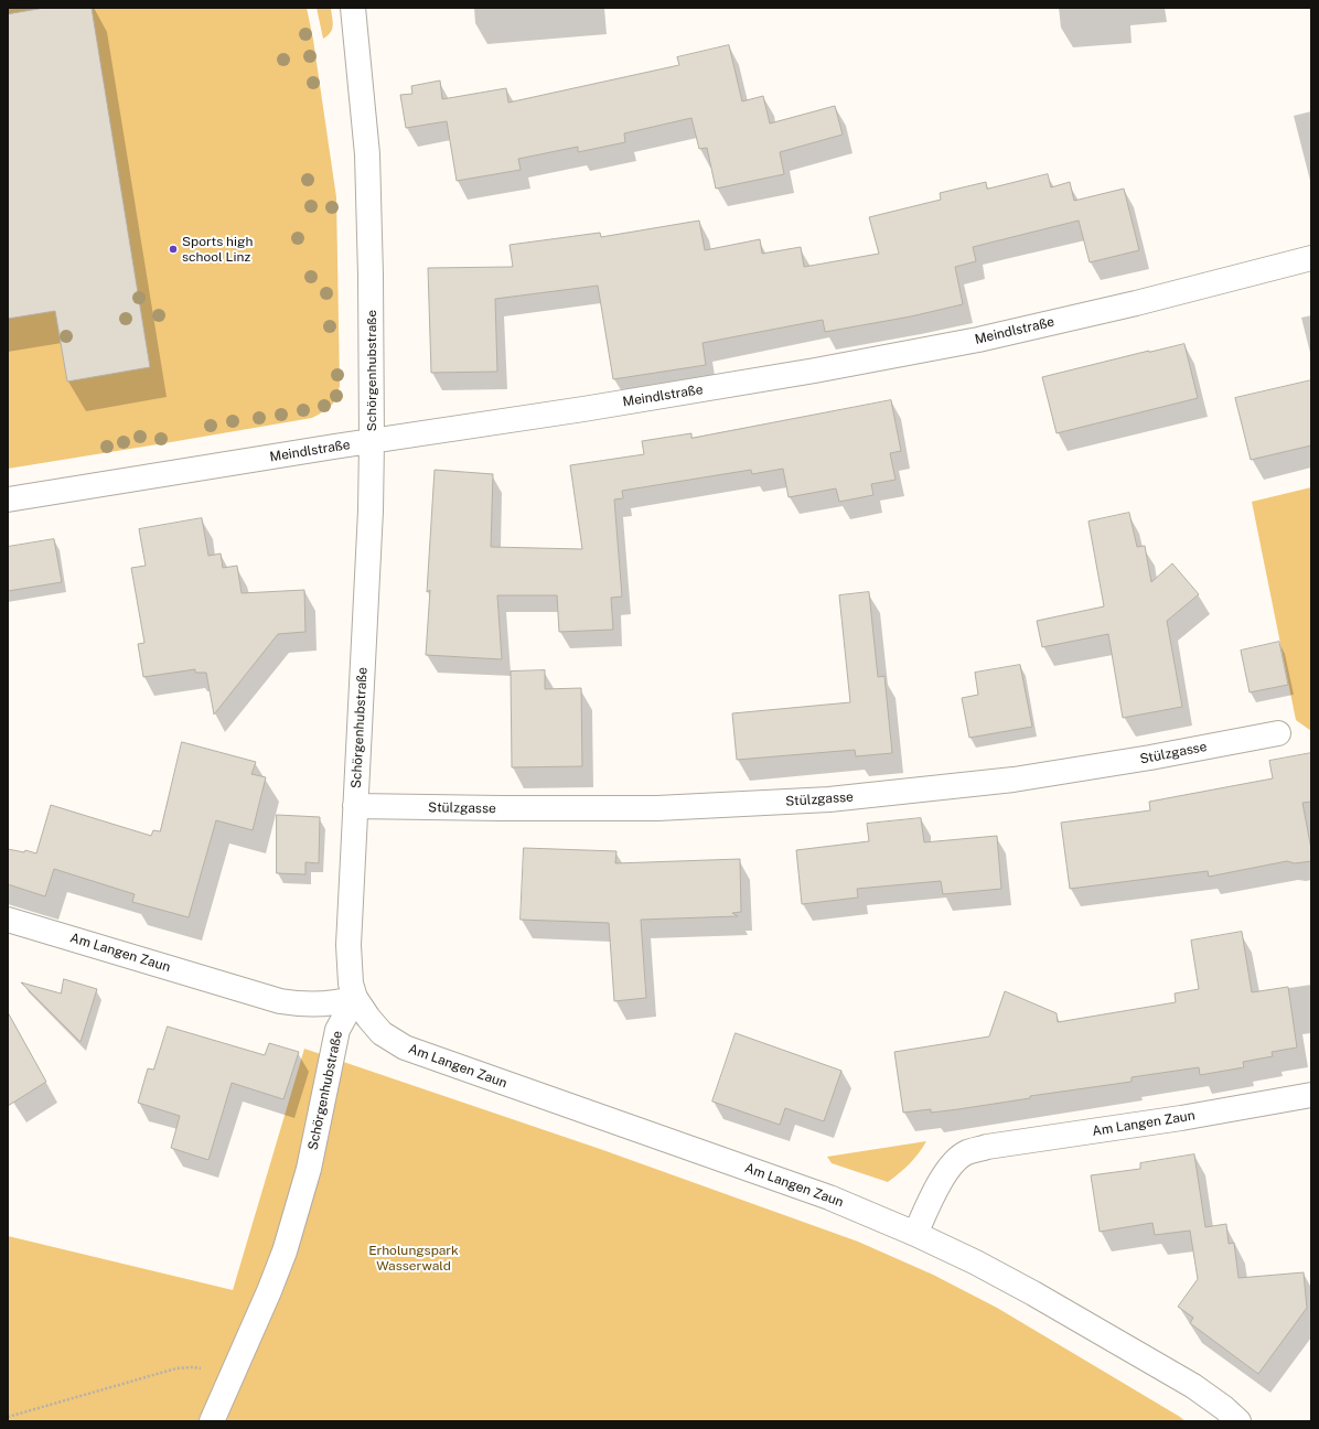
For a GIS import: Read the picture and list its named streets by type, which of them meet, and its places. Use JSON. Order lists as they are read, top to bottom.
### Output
{
  "streets": {
    "street": [
      "Meindlstraße",
      "Schörgenhubstraße",
      "Stülzgasse",
      "Am Langen Zaun"
    ]
  },
  "crossings": [
    ["Meindlstraße", "Schörgenhubstraße"],
    ["Schörgenhubstraße", "Stülzgasse"],
    ["Schörgenhubstraße", "Am Langen Zaun"]
  ],
  "parks": ["Erholungspark Wasserwald"],
  "places": ["Sports high school Linz"]
}
